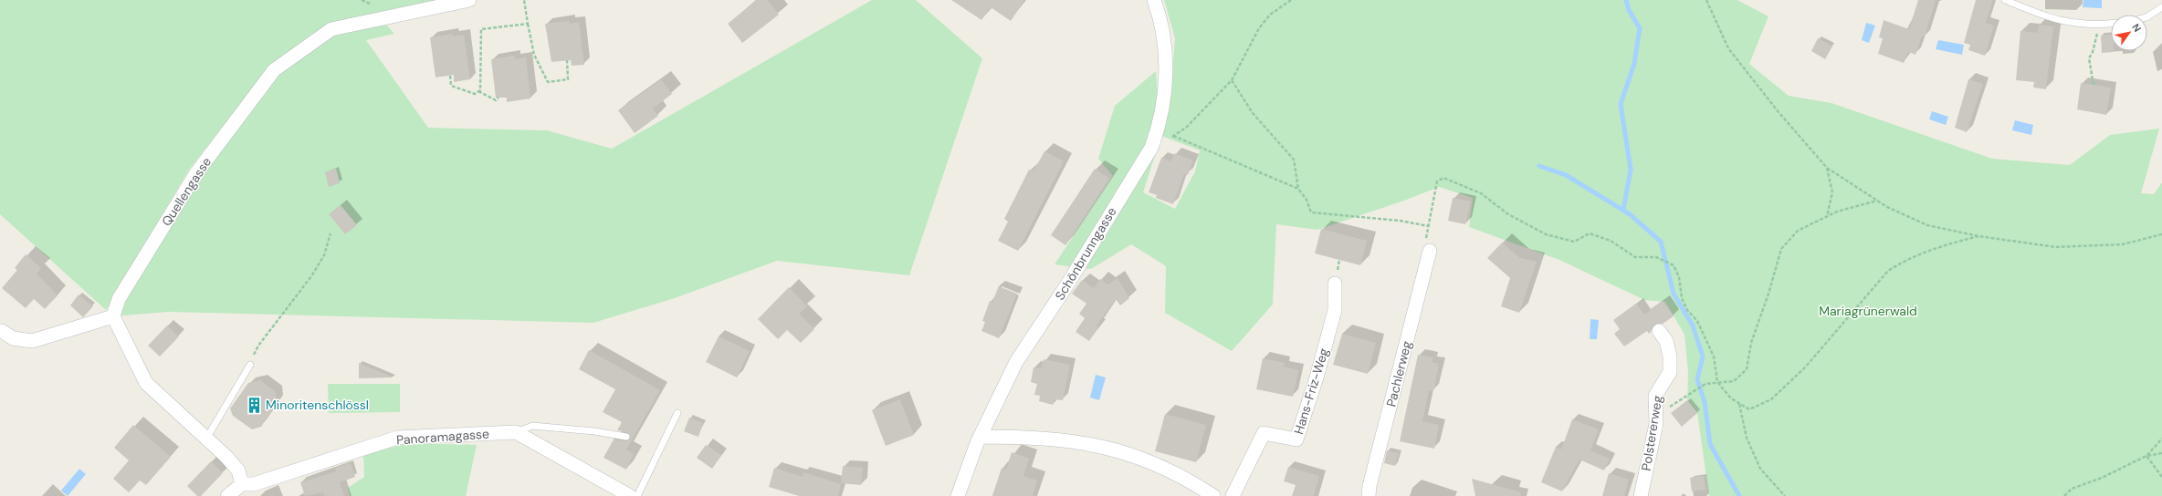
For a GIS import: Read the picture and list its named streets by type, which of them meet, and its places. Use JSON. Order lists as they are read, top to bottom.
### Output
{
  "streets": {
    "street": [
      "Quellengasse",
      "Schönbrunngasse",
      "Pachlerweg",
      "Hans-Friz-Weg",
      "Polstererweg",
      "Panoramagasse"
    ]
  },
  "parks": ["Mariagrünerwald"],
  "places": {
    "building": ["Minoritenschlössl"]
  },
  "north": "top right"
}
